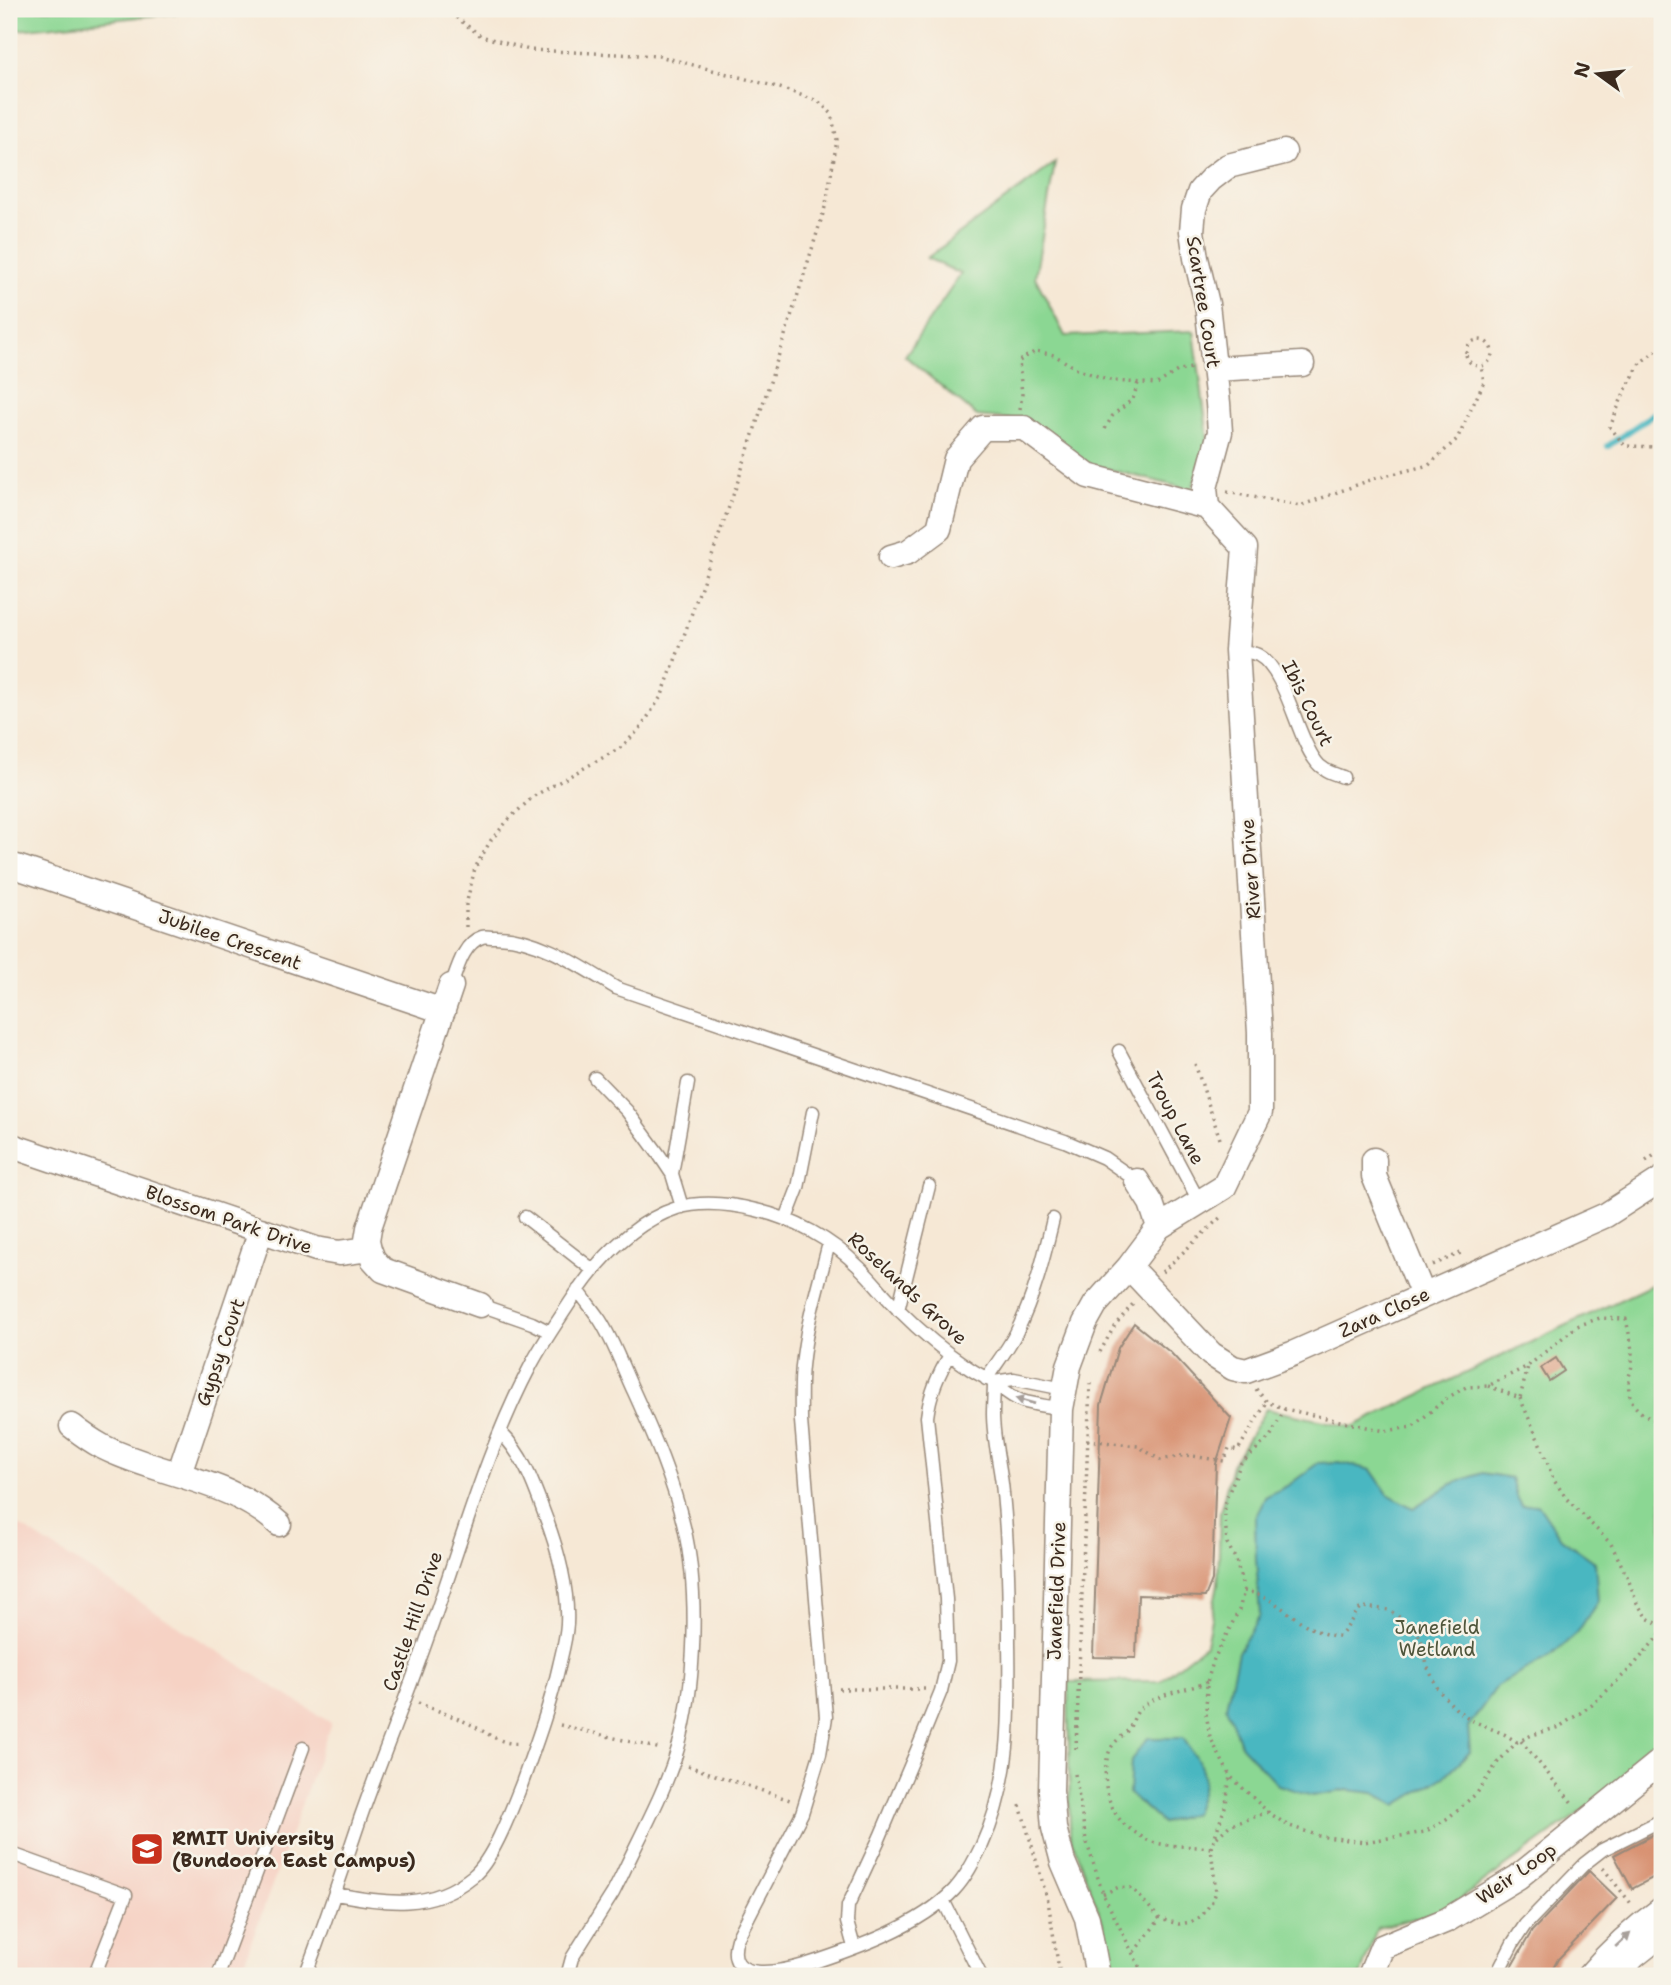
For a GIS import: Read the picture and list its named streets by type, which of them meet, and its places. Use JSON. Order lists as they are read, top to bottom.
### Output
{
  "streets": {
    "street": [
      "Scartree Court",
      "River Drive",
      "Jubilee Crescent",
      "Blossom Park Drive",
      "Zara Close",
      "Gypsy Court",
      "Janefield Drive",
      "Weir Loop"
    ],
    "lane": [
      "Ibis Court",
      "Troup Lane",
      "Roselands Grove",
      "Castle Hill Drive"
    ]
  },
  "crossings": [
    ["Scartree Court", "River Drive"],
    ["Ibis Court", "River Drive"],
    ["River Drive", "Troup Lane"],
    ["River Drive", "Janefield Drive"],
    ["Troup Lane", "Janefield Drive"],
    ["Blossom Park Drive", "Gypsy Court"],
    ["Roselands Grove", "Janefield Drive"],
    ["Roselands Grove", "Castle Hill Drive"],
    ["Zara Close", "Janefield Drive"]
  ],
  "parks": ["Janefield Wetland"],
  "places": {
    "school or university": ["RMIT University (Bundoora East Campus)"]
  },
  "north": "left"
}
